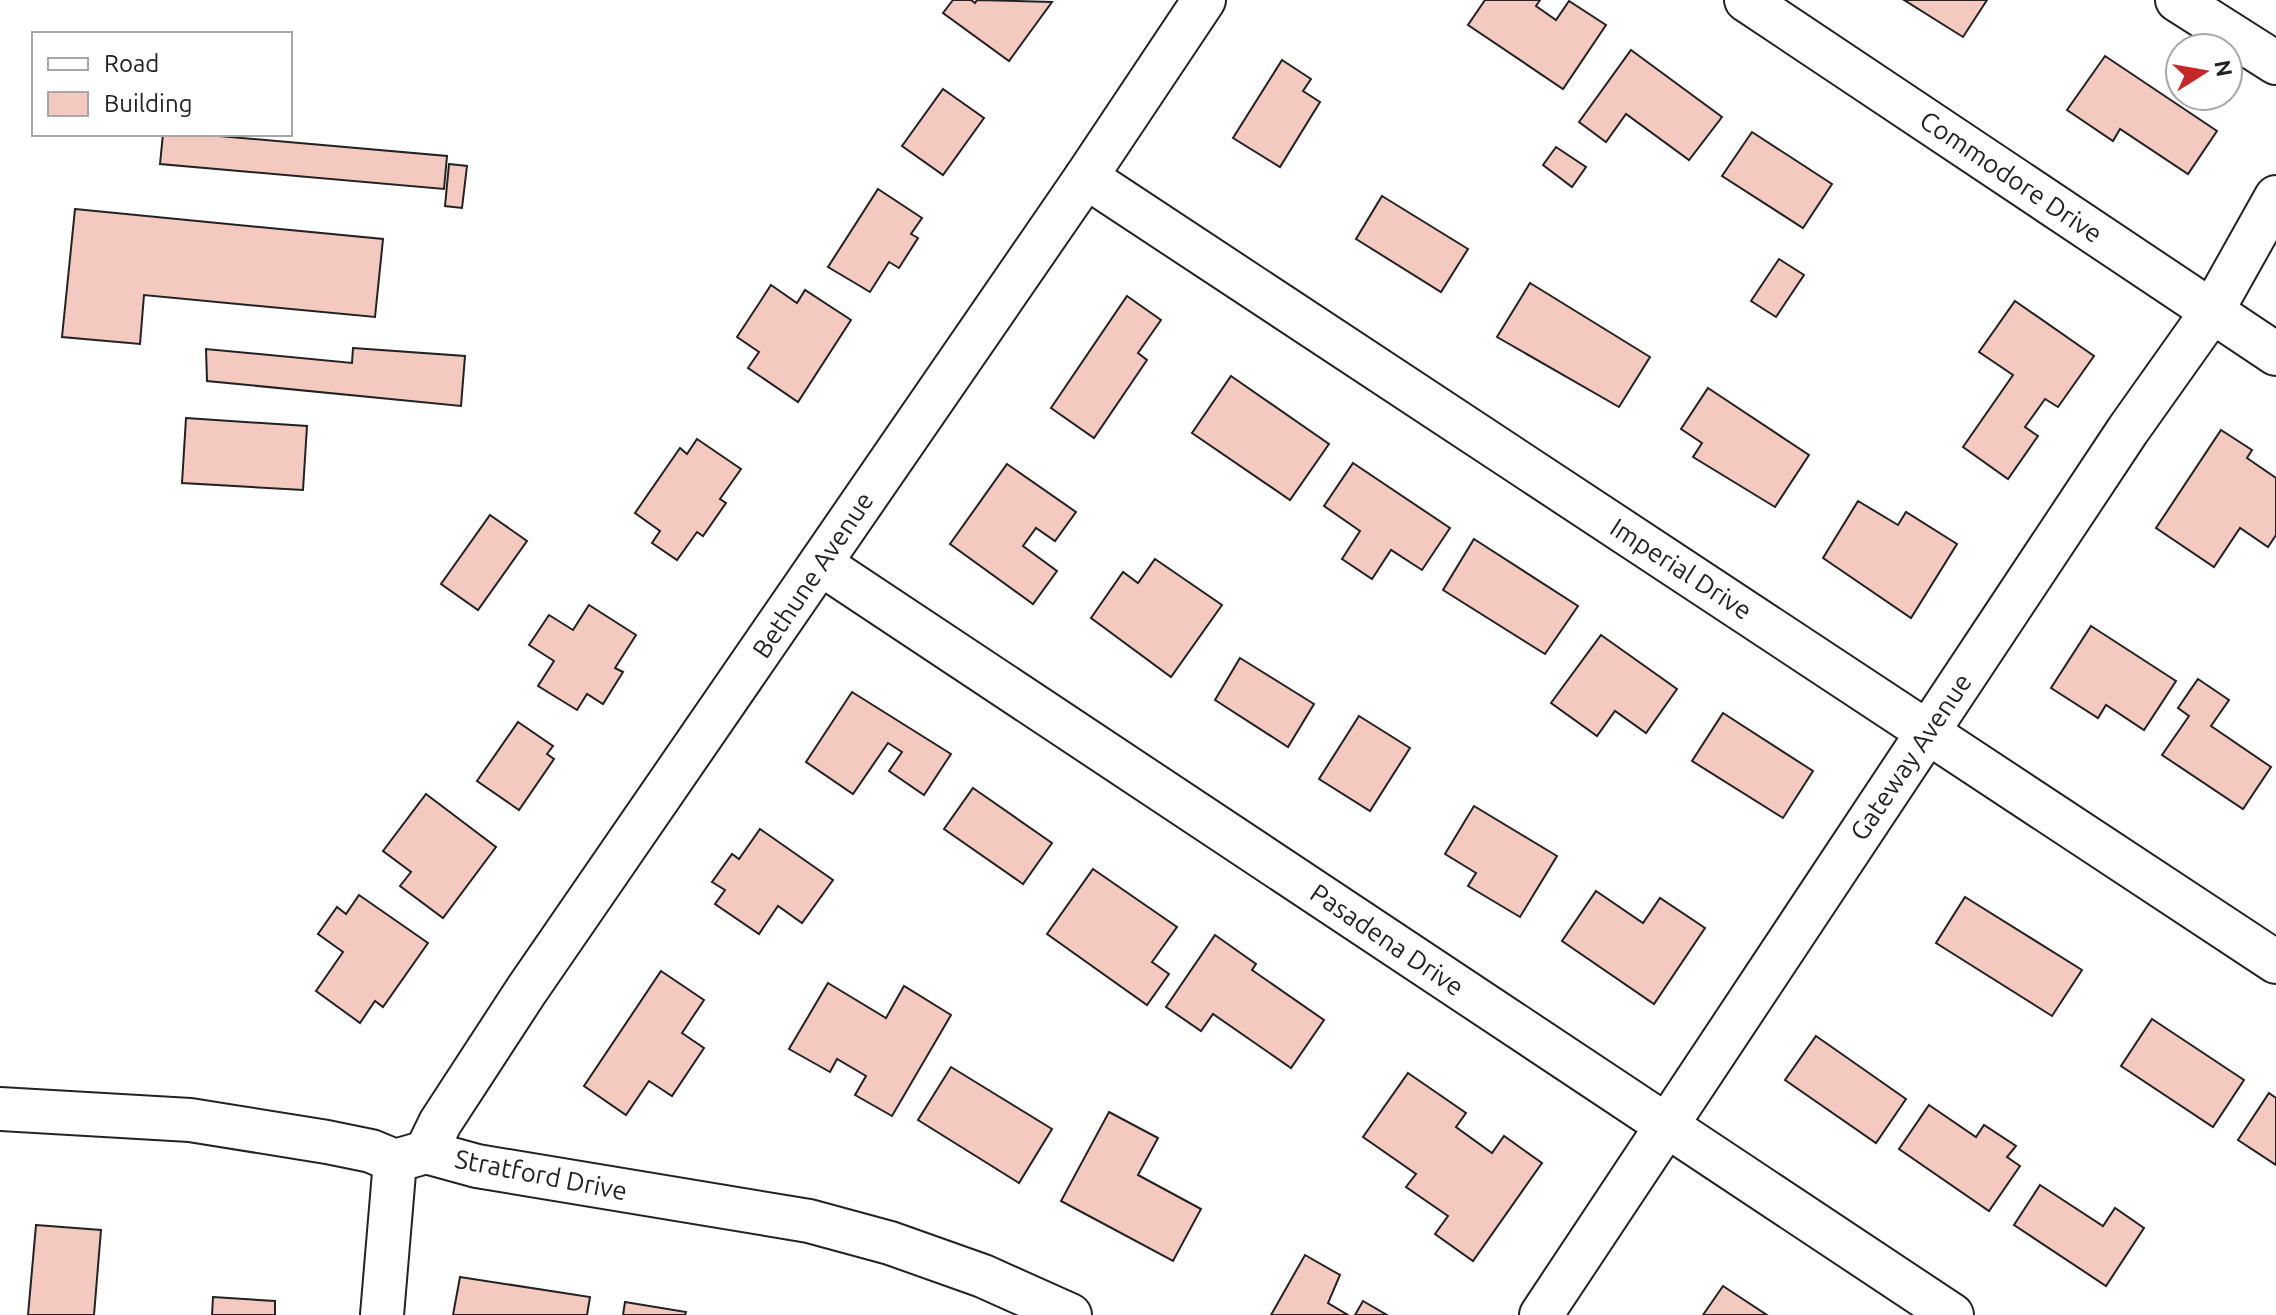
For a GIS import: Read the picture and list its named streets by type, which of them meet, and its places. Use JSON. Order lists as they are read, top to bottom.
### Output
{
  "streets": {
    "street": [
      "Commodore Drive",
      "Imperial Drive",
      "Bethune Avenue",
      "Gateway Avenue",
      "Pasadena Drive",
      "Stratford Drive"
    ]
  },
  "crossings": [
    ["Commodore Drive", "Gateway Avenue"],
    ["Imperial Drive", "Bethune Avenue"],
    ["Imperial Drive", "Gateway Avenue"],
    ["Bethune Avenue", "Pasadena Drive"],
    ["Bethune Avenue", "Stratford Drive"],
    ["Gateway Avenue", "Pasadena Drive"]
  ],
  "legend": ["Road", "Building"],
  "north": "right"
}
